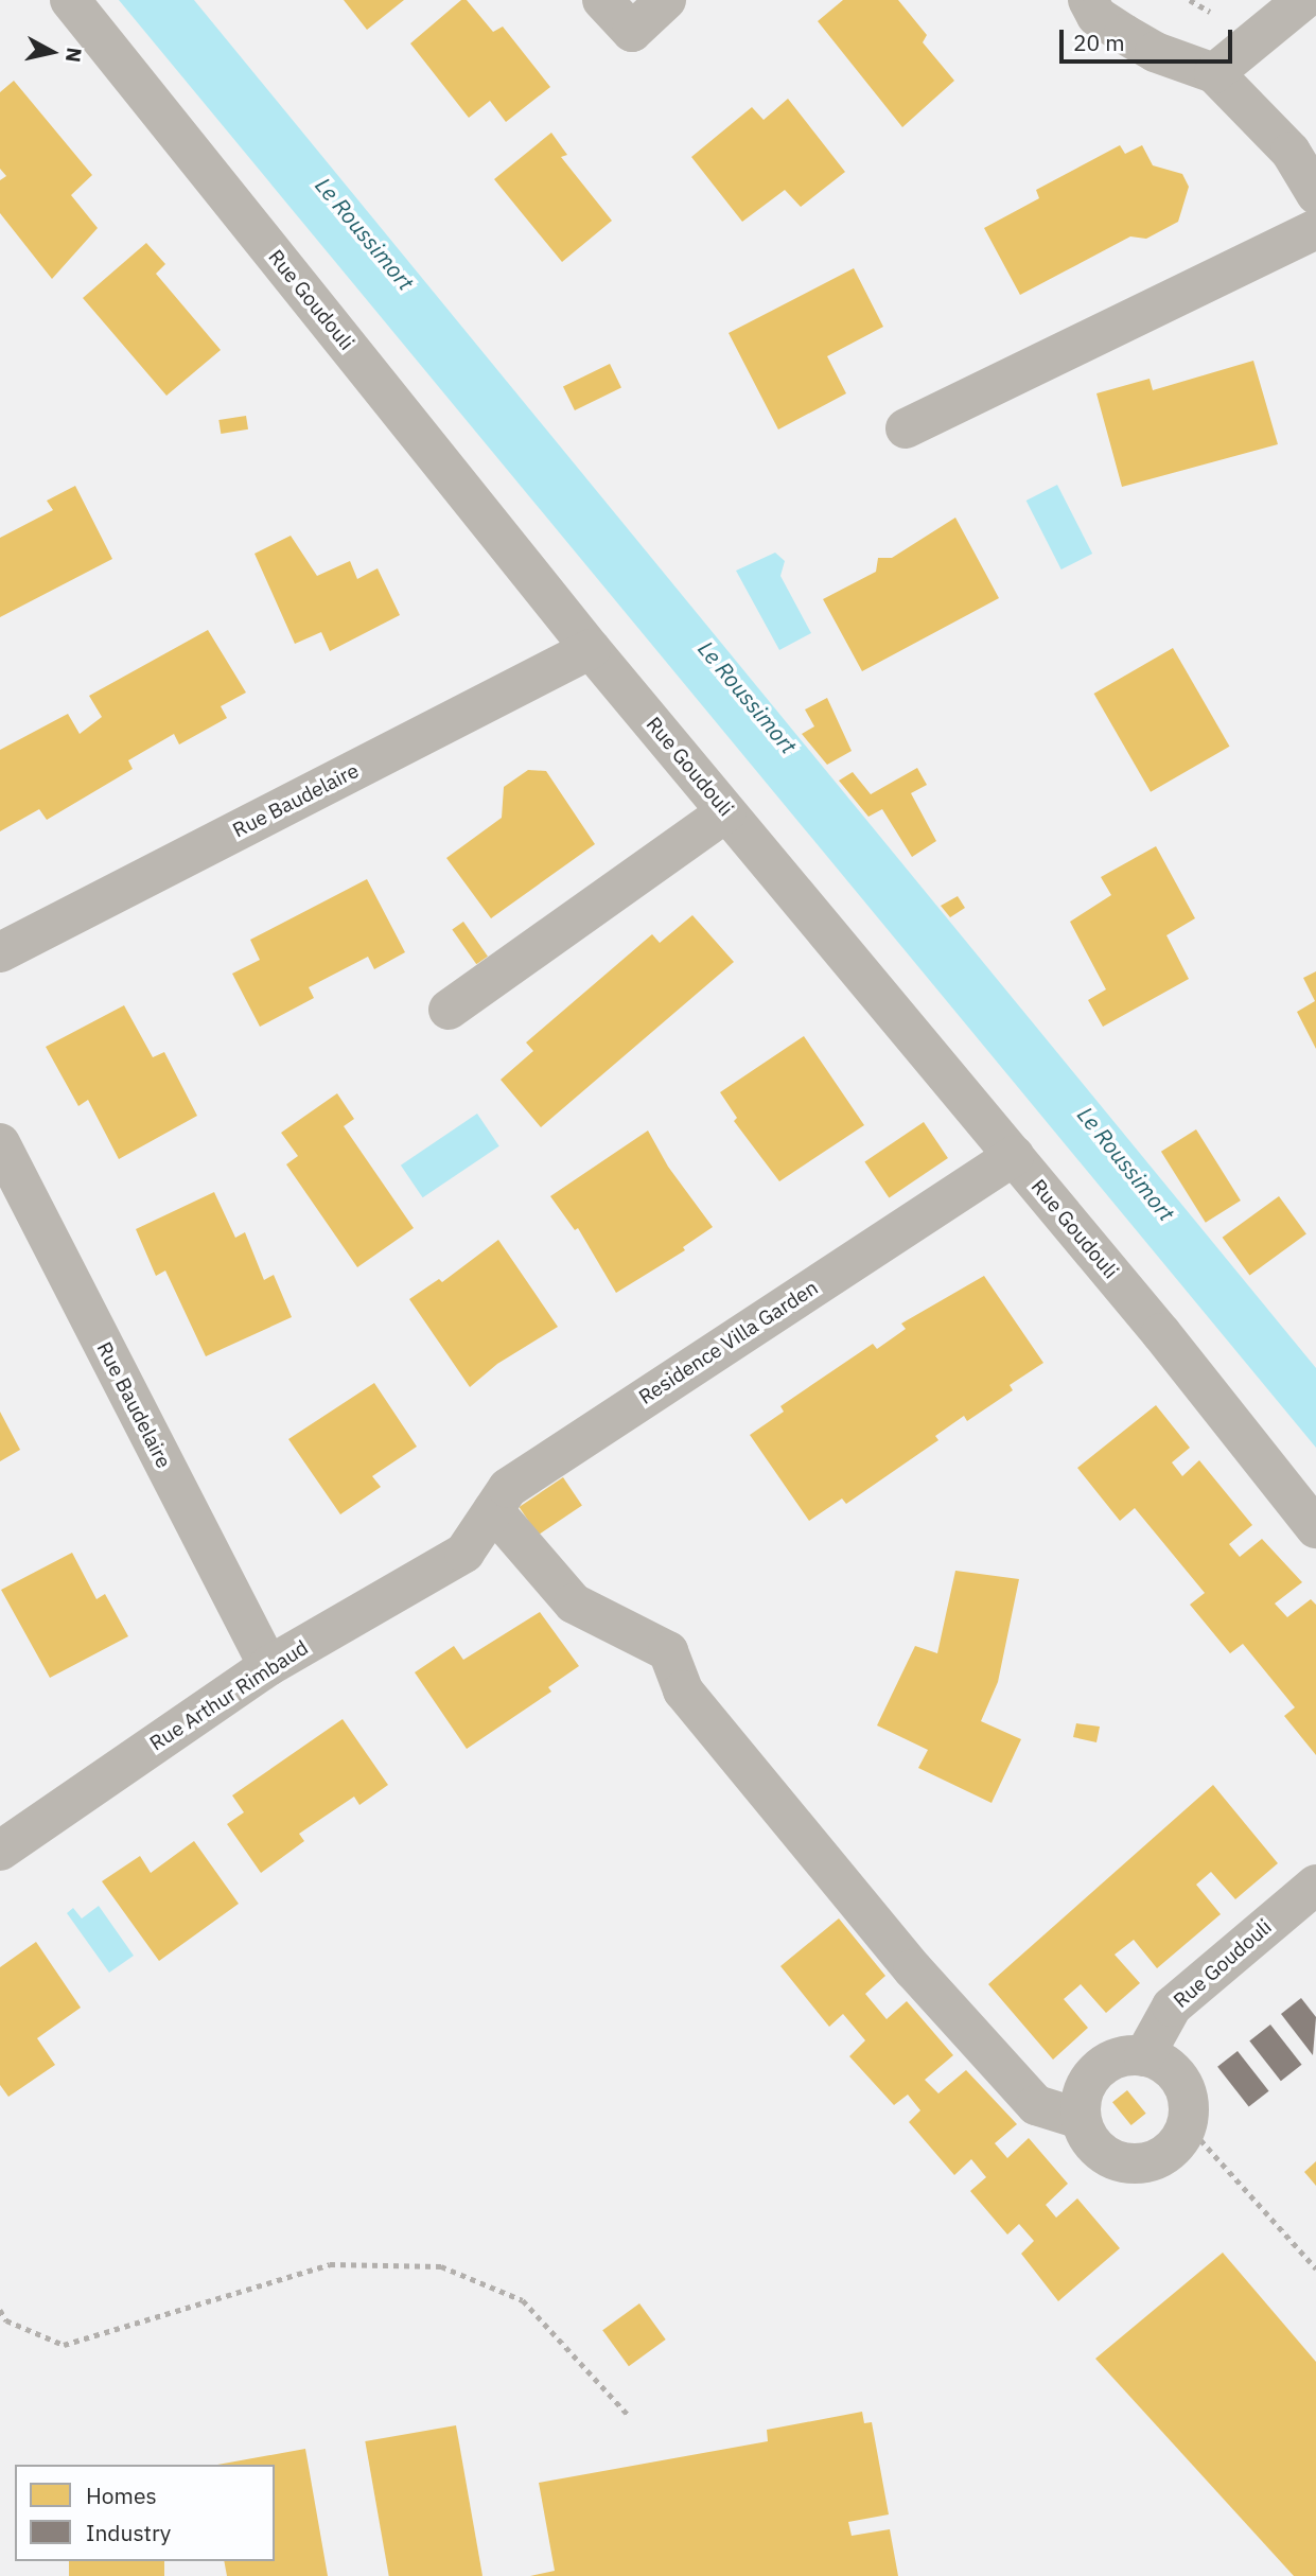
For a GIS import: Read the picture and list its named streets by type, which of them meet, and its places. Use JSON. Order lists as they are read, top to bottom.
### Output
{
  "streets": {
    "street": [
      "Rue Goudouli",
      "Rue Baudelaire",
      "Residence Villa Garden",
      "Rue Arthur Rimbaud"
    ]
  },
  "crossings": [
    ["Rue Goudouli", "Rue Baudelaire"],
    ["Rue Goudouli", "Residence Villa Garden"],
    ["Rue Baudelaire", "Rue Arthur Rimbaud"],
    ["Residence Villa Garden", "Rue Arthur Rimbaud"]
  ],
  "water": ["Le Roussimort"],
  "legend": ["Homes", "Industry"],
  "scale_bar": "20 m",
  "north": "right"
}
